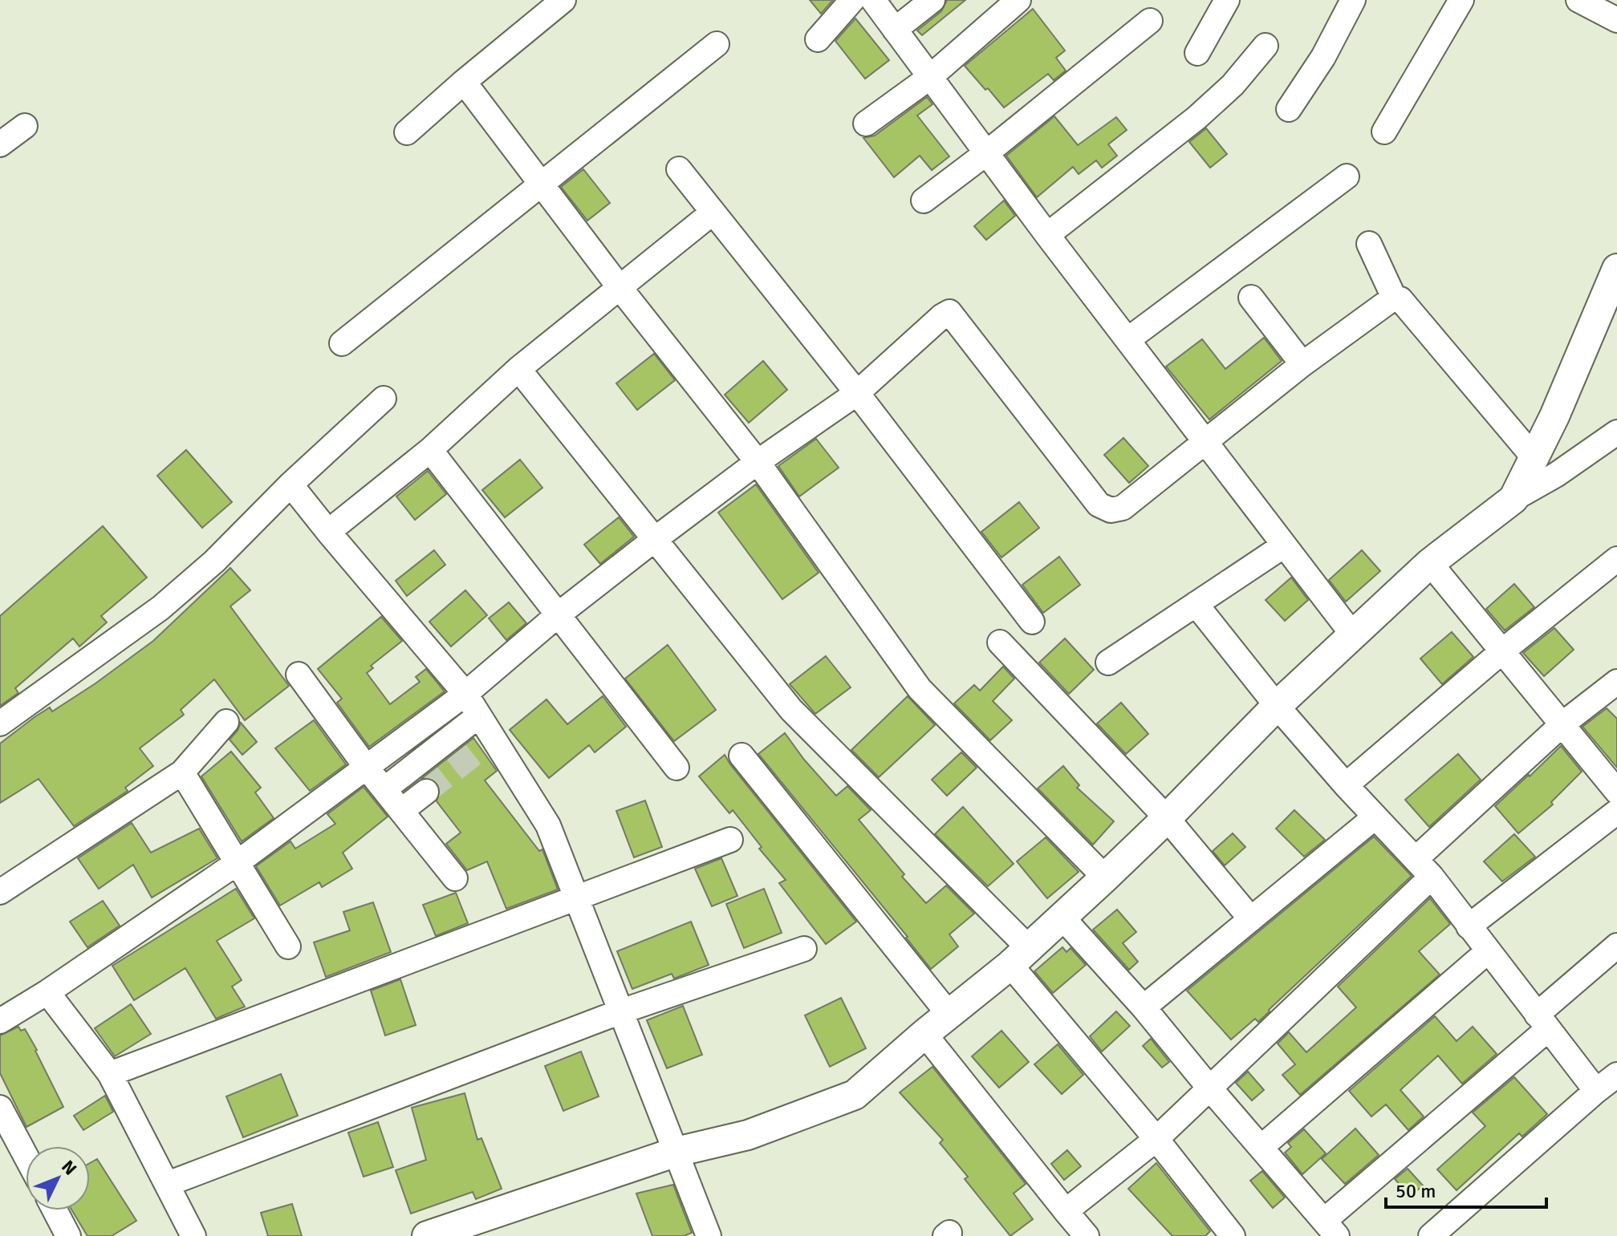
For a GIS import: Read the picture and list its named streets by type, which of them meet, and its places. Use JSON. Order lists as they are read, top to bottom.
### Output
{
  "scale_bar": "50 m",
  "north": "top right"
}
